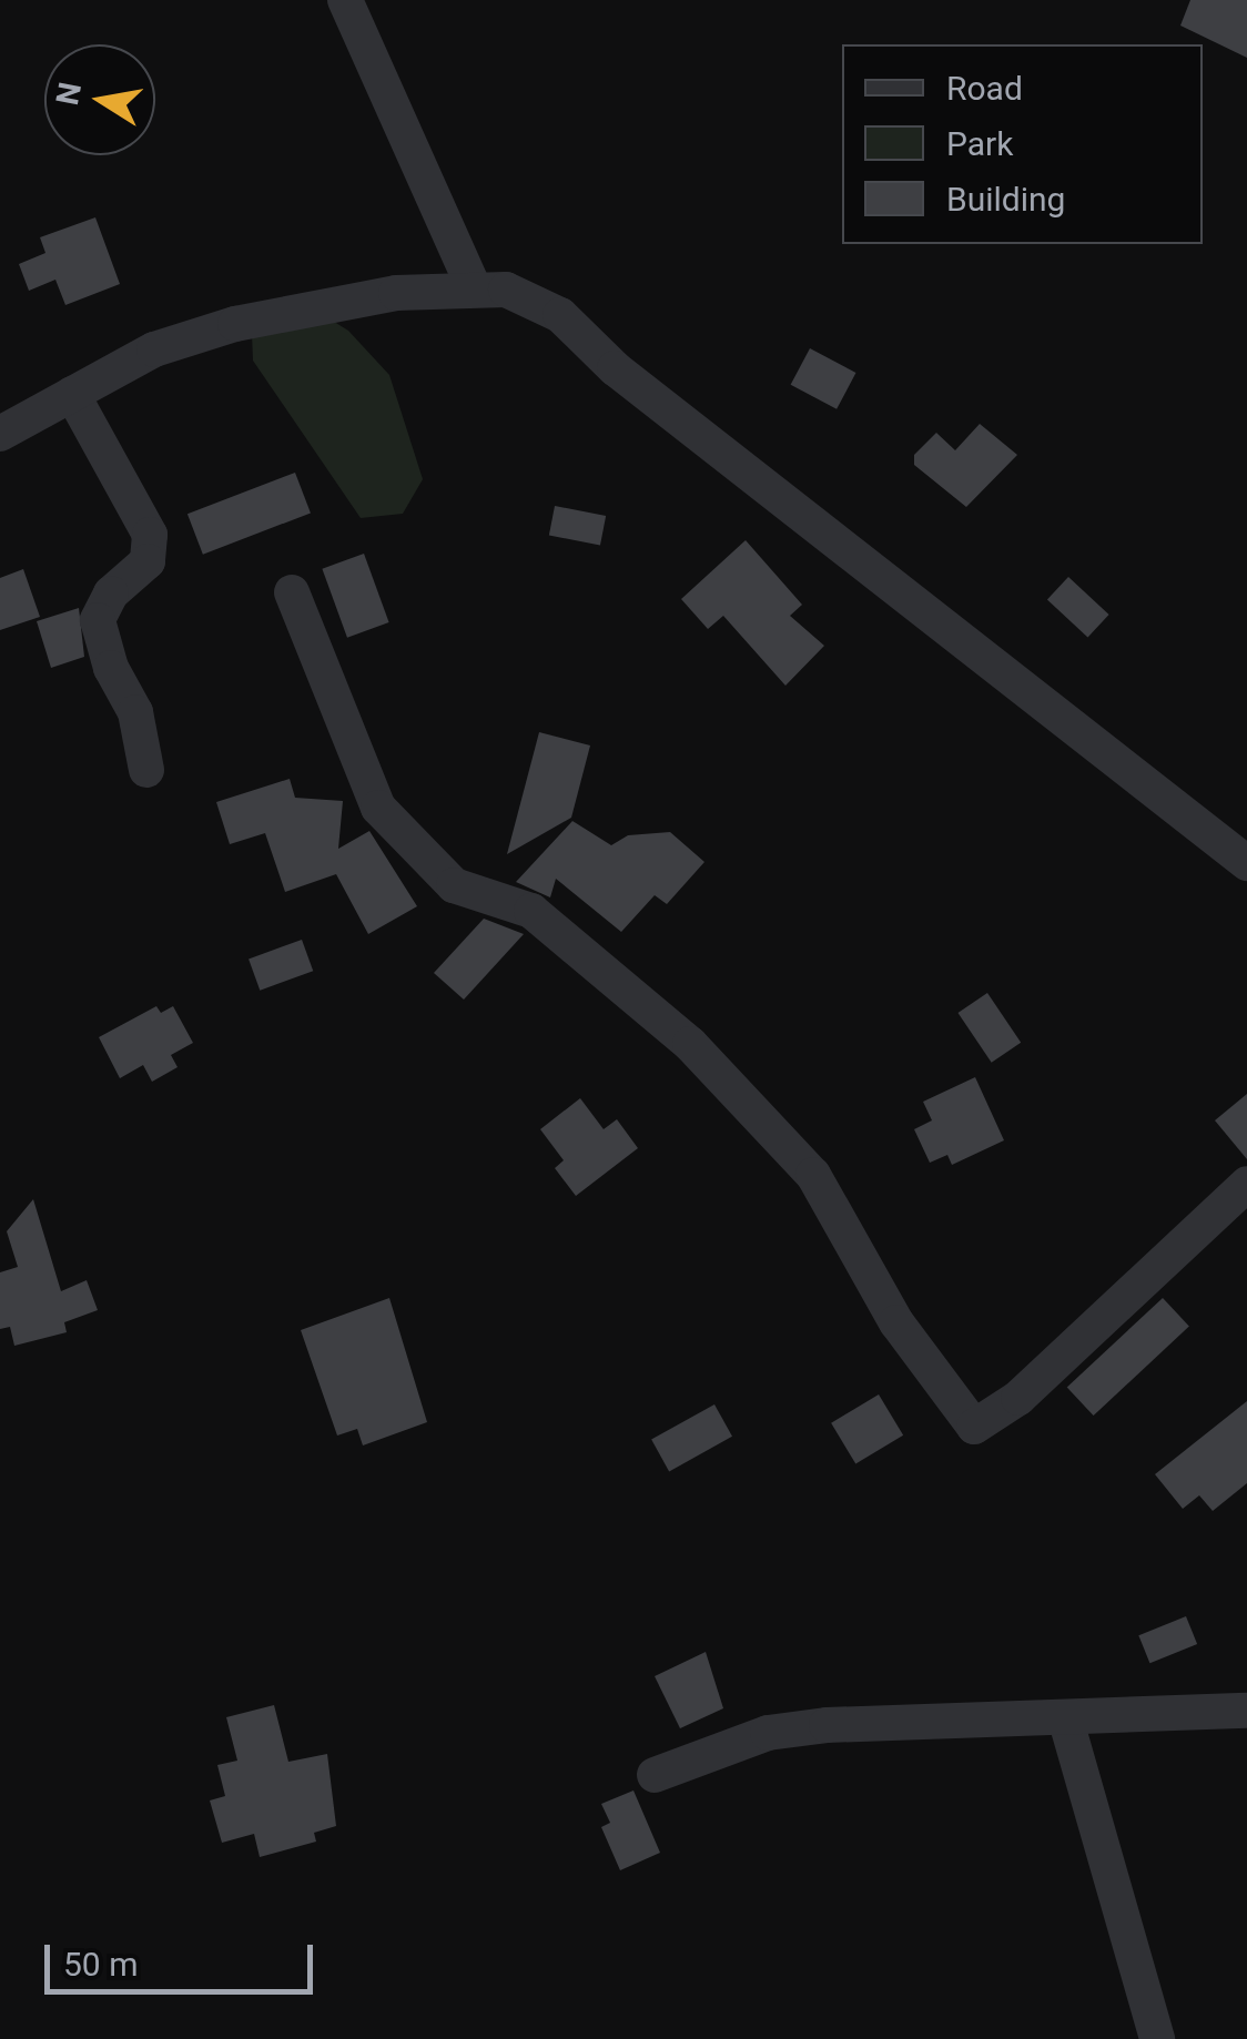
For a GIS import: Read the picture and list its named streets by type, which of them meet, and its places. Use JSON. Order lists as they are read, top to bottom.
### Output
{
  "legend": ["Road", "Park", "Building"],
  "scale_bar": "50 m",
  "north": "left"
}
